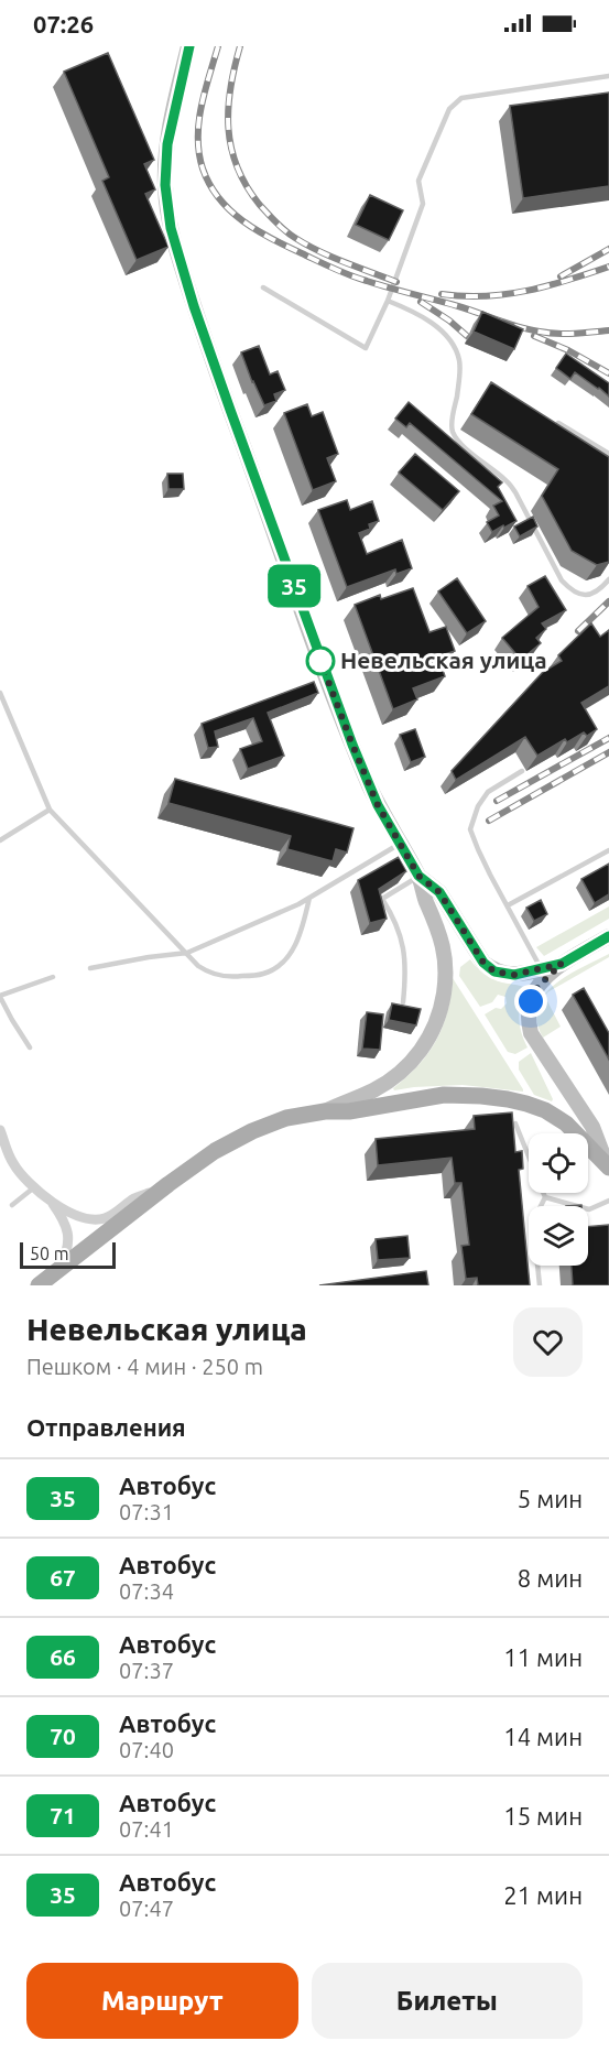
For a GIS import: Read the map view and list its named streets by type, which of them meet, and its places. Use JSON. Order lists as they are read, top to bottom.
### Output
{
  "places": ["Невельская улица"],
  "lines": ["bus line 35"],
  "scale_bar": "50 m",
  "page": {
    "status": "07:26",
    "on_map": "35",
    "scale": "50 m",
    "heading": [
      ["Невельская улица", "Пешком · 4 мин · 250 m"],
      "Отправления"
    ],
    "list": [
      {
        "mark": "35",
        "name": "Автобус",
        "note": "07:31",
        "value": "5 мин"
      },
      {
        "mark": "67",
        "name": "Автобус",
        "note": "07:34",
        "value": "8 мин"
      },
      {
        "mark": "66",
        "name": "Автобус",
        "note": "07:37",
        "value": "11 мин"
      },
      {
        "mark": "70",
        "name": "Автобус",
        "note": "07:40",
        "value": "14 мин"
      },
      {
        "mark": "71",
        "name": "Автобус",
        "note": "07:41",
        "value": "15 мин"
      },
      {
        "mark": "35",
        "name": "Автобус",
        "note": "07:47",
        "value": "21 мин"
      }
    ],
    "buttons": ["Маршрут", "Билеты"]
  }
}
